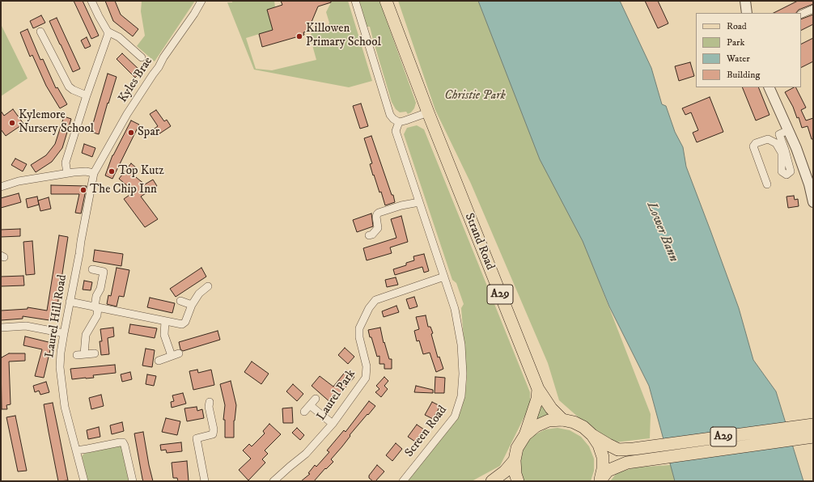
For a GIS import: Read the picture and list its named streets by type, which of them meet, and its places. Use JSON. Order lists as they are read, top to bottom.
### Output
{
  "streets": {
    "main road": ["Strand Road", "A29"],
    "street": [
      "Kyles Brae",
      "Laurel Hill Road",
      "Laurel Park",
      "Screen Road"
    ]
  },
  "crossings": [
    ["Kyles Brae", "Laurel Hill Road"],
    ["Strand Road", "A29"],
    ["Laurel Park", "Screen Road"]
  ],
  "water": ["Lower Bann"],
  "parks": ["Christie Park"],
  "places": [
    "Killowen Primary School",
    "Kylemore Nursery School",
    "Spar",
    "Top Kutz",
    "The Chip Inn"
  ],
  "legend": [
    "Road",
    "Park",
    "Water",
    "Building"
  ]
}
